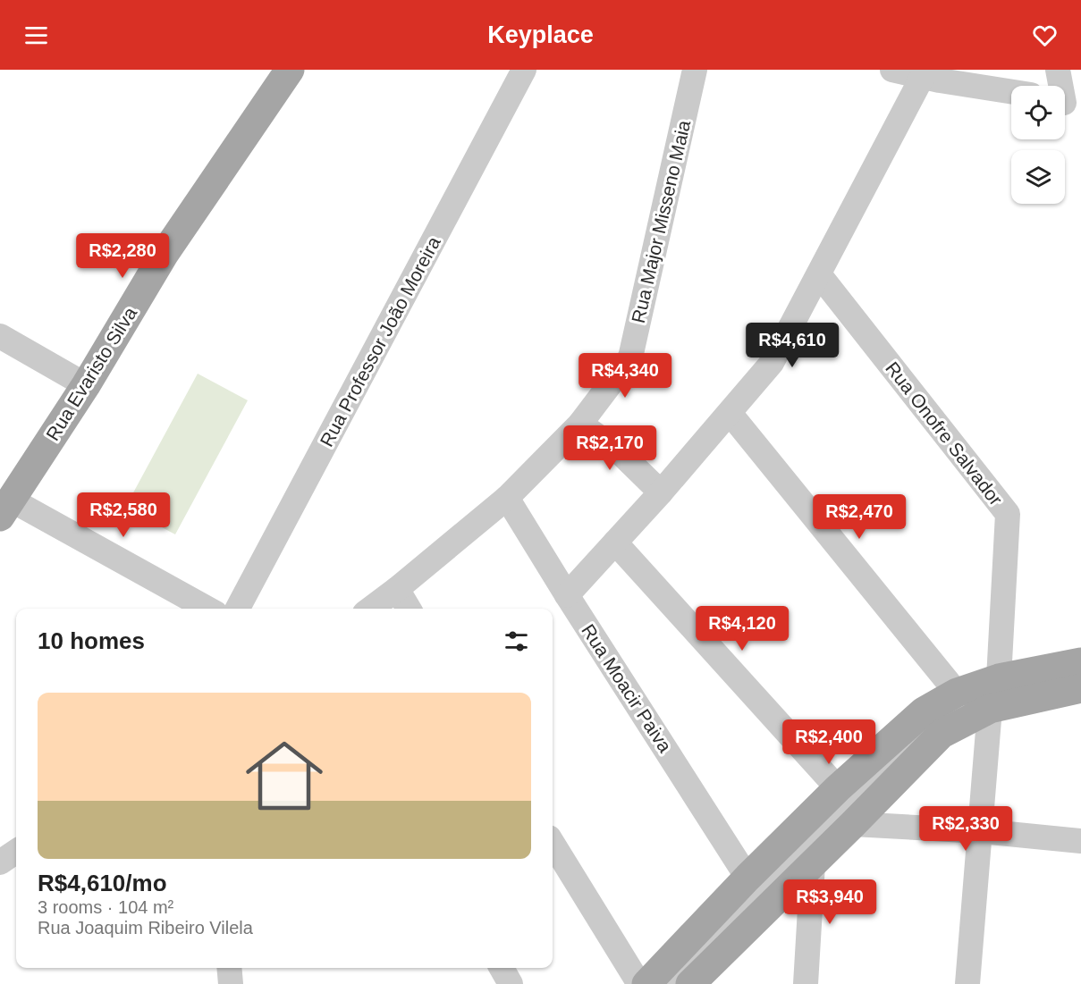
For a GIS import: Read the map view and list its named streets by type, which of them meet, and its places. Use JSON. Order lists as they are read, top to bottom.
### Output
{
  "streets": {
    "main road": ["Rua Evaristo Silva"],
    "street": [
      "Rua Major Misseno Maia",
      "Rua Professor João Moreira",
      "Rua Onofre Salvador",
      "Rua Moacir Paiva"
    ]
  },
  "crossings": [
    ["Rua Major Misseno Maia", "Rua Moacir Paiva"]
  ],
  "page": {
    "header": "Keyplace",
    "price": [
      "R$2,280",
      "R$4,610",
      "R$4,340",
      "R$2,170",
      "R$2,580",
      "R$2,470",
      "R$4,120",
      "R$2,400",
      "R$2,330",
      "R$3,940"
    ],
    "heading": "10 homes",
    "list": [
      {
        "name": "R$4,610/mo",
        "note": "3 rooms · 104 m² · Rua Joaquim Ribeiro Vilela"
      }
    ]
  }
}
